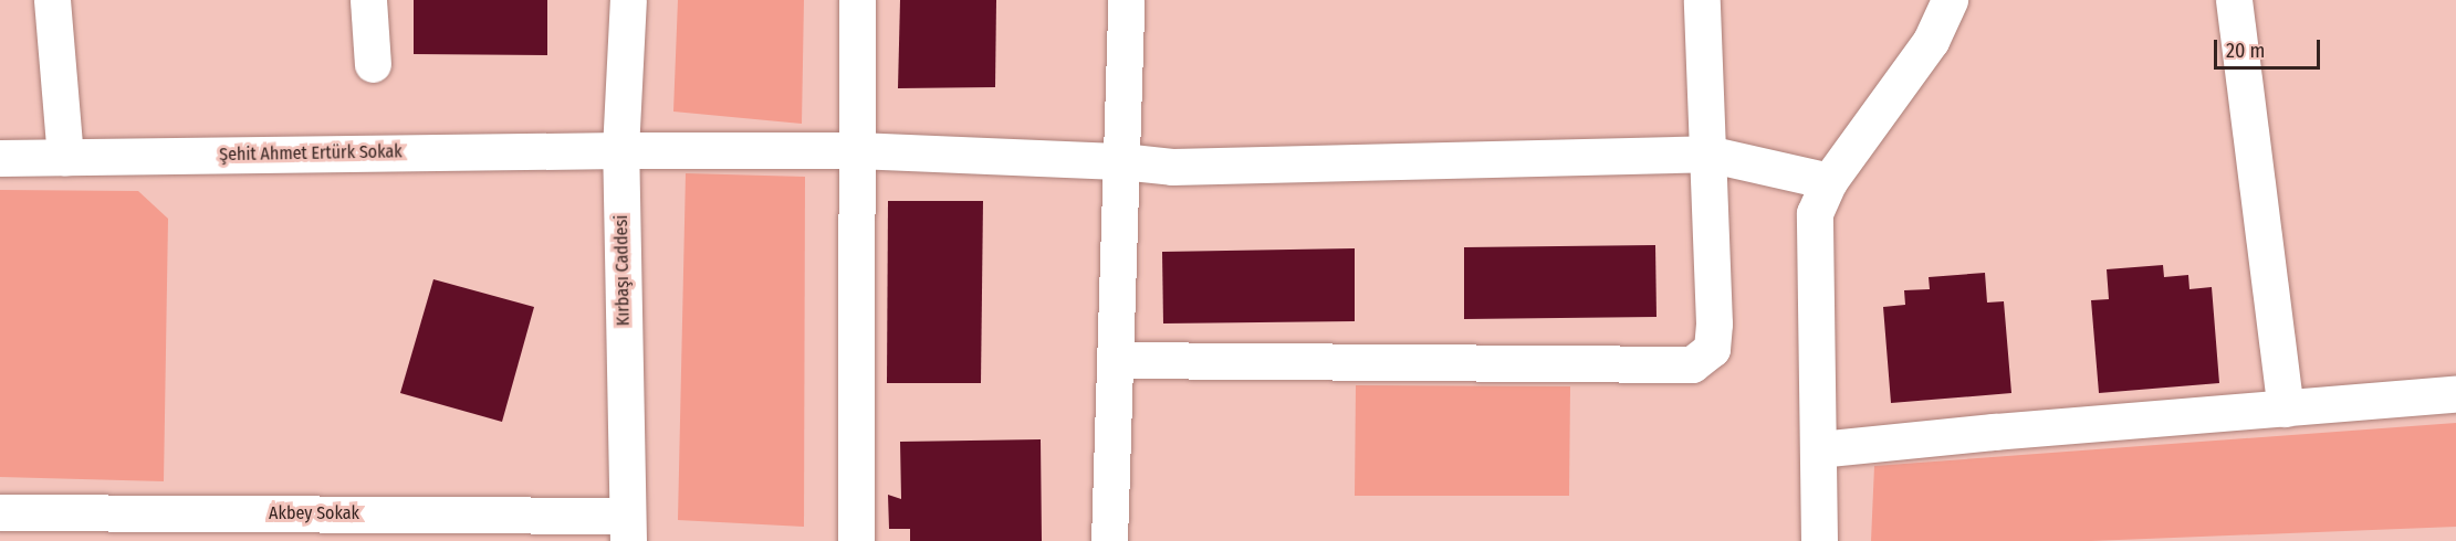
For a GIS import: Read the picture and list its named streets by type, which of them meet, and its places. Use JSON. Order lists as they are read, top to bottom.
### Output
{
  "streets": {
    "street": ["Şehit Ahmet Ertürk Sokak", "Kırbaşı Caddesi", "Akbey Sokak"]
  },
  "crossings": [
    ["Şehit Ahmet Ertürk Sokak", "Kırbaşı Caddesi"],
    ["Kırbaşı Caddesi", "Akbey Sokak"]
  ],
  "scale_bar": "20 m"
}
